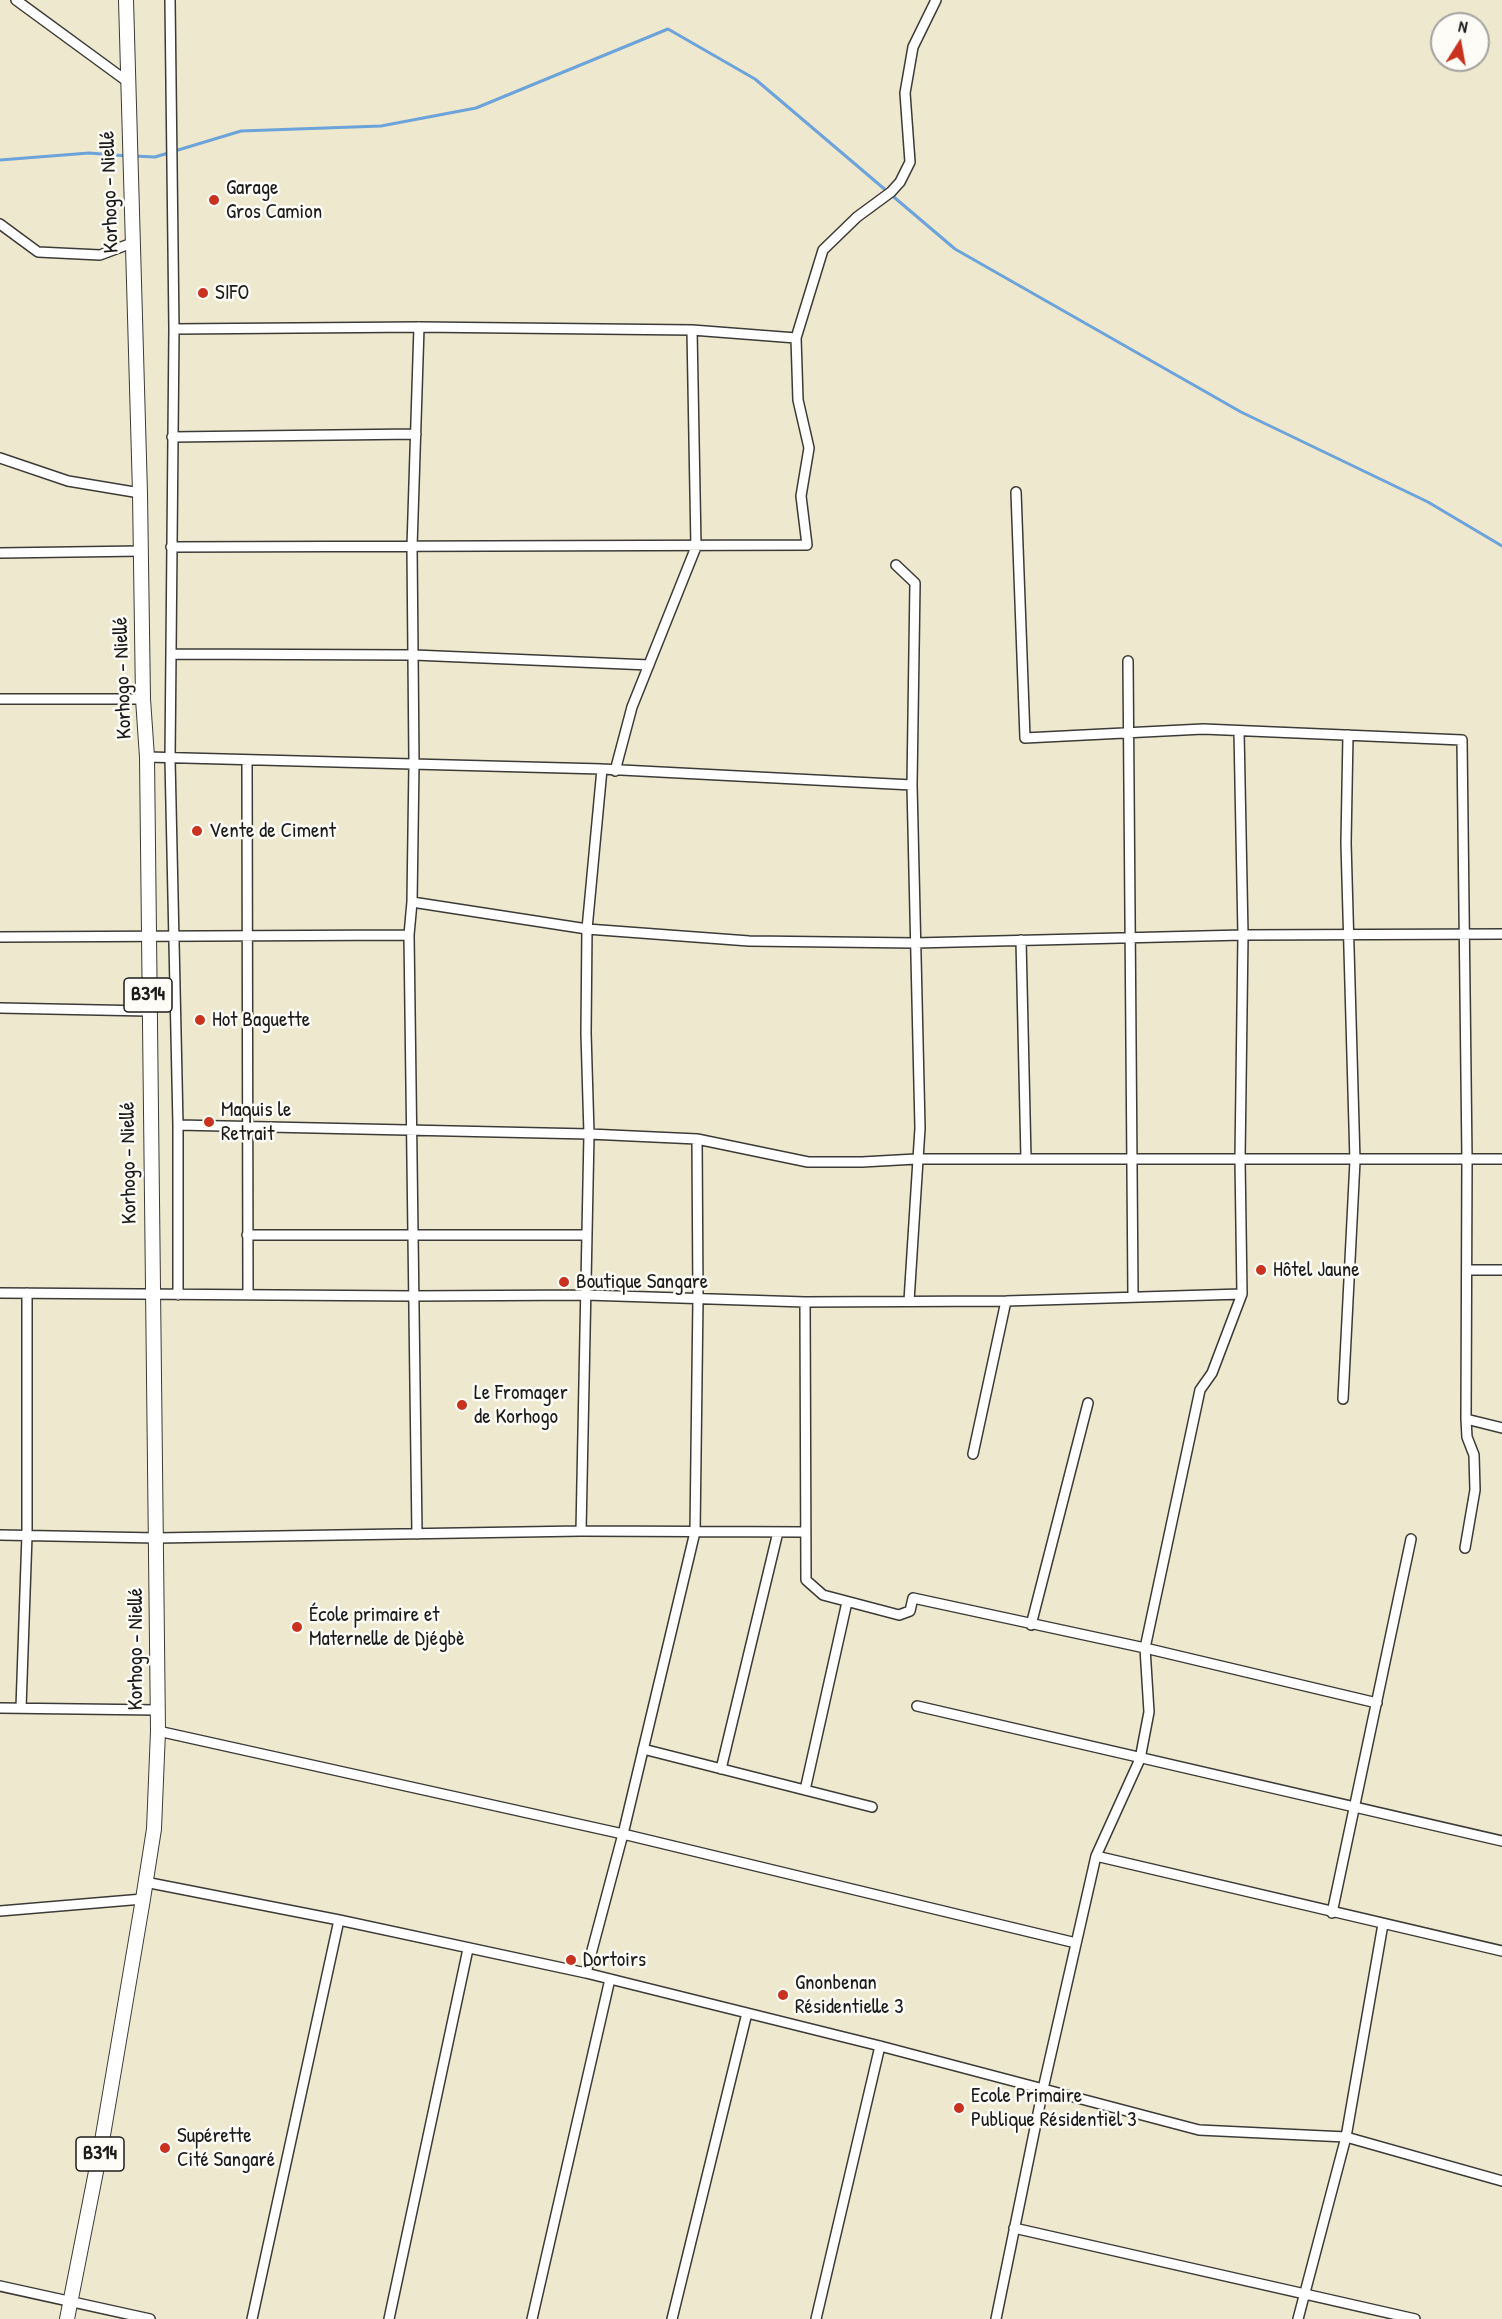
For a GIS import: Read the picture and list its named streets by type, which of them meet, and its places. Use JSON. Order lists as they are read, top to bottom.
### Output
{
  "streets": {
    "main road": ["Korhogo - Niellé", "B314"]
  },
  "places": [
    "Garage Gros Camion",
    "SIFO",
    "Vente de Ciment",
    "Hot Baguette",
    "Maquis le Retrait",
    "Hôtel Jaune",
    "Boutique Sangare",
    "Le Fromager de Korhogo",
    "École primaire et Maternelle de Djégbè",
    "Dortoirs",
    "Gnonbenan Résidentielle 3",
    "Ecole Primaire Publique Résidentiel 3",
    "Supérette Cité Sangaré"
  ],
  "north": "top"
}
